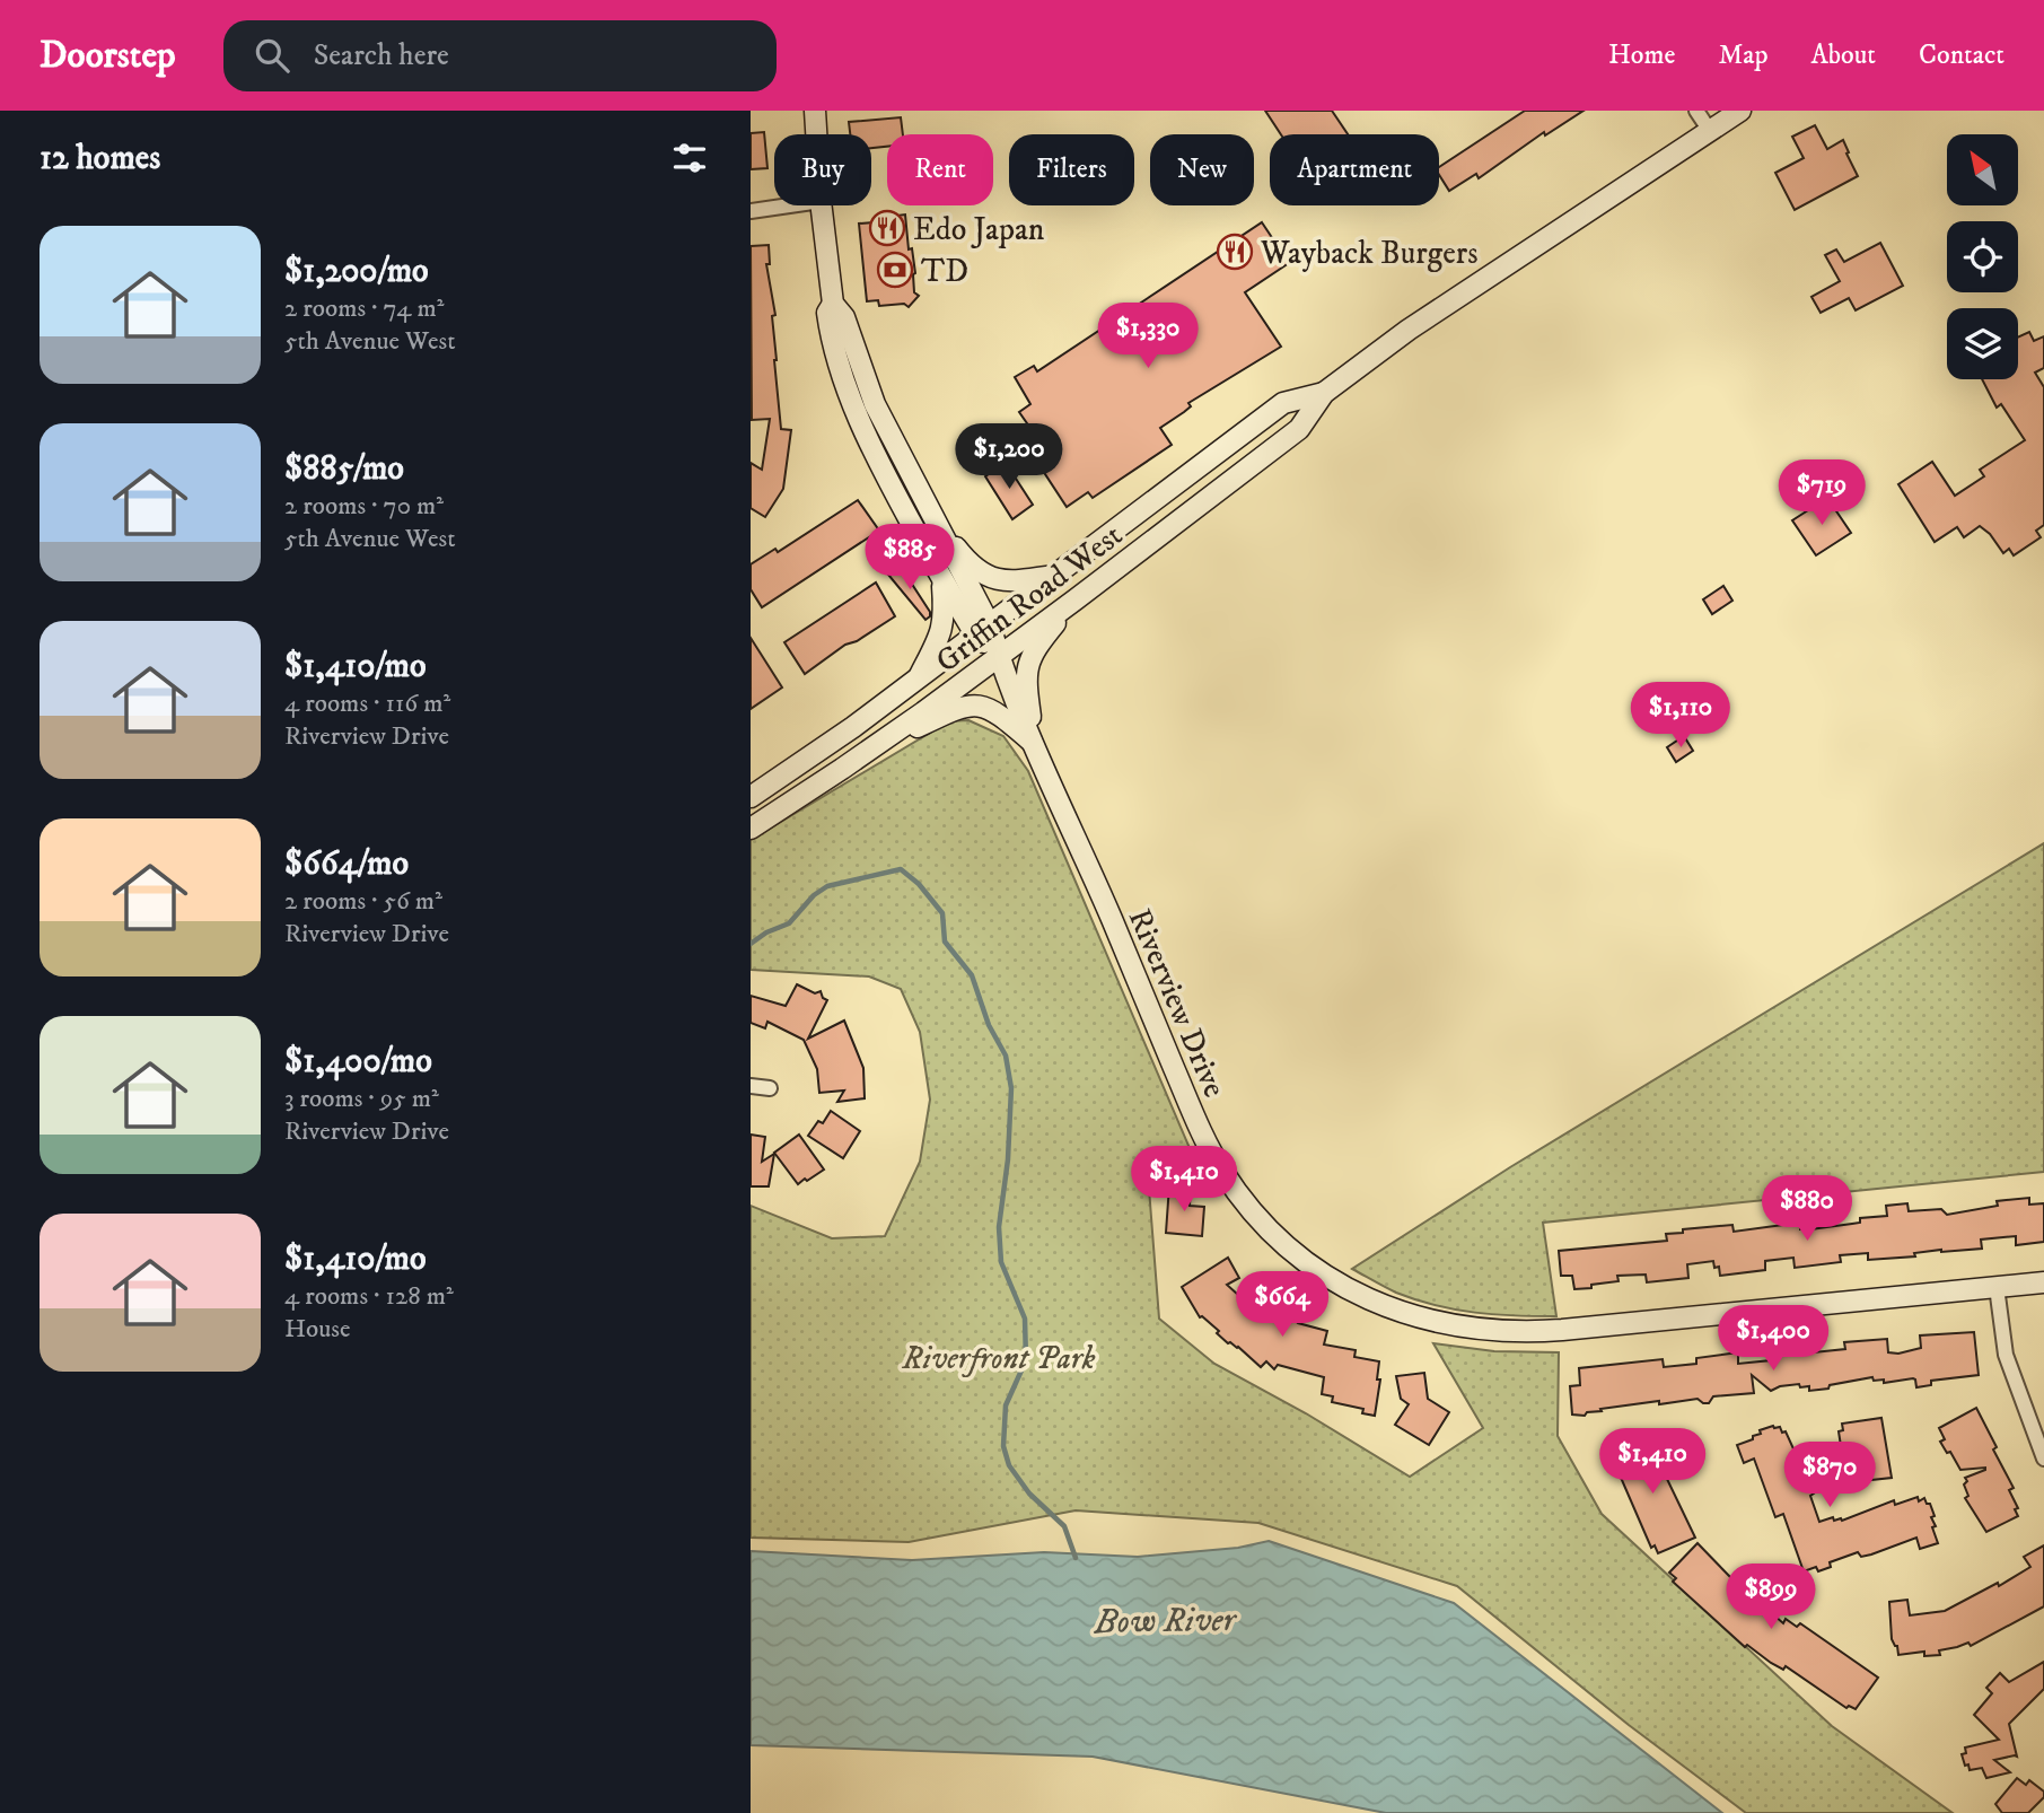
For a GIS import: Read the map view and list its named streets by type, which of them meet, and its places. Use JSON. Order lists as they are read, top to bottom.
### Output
{
  "streets": {
    "main road": ["Griffin Road West", "Riverview Drive"]
  },
  "crossings": [
    ["Griffin Road West", "Riverview Drive"]
  ],
  "water": ["Bow River"],
  "parks": ["Riverfront Park"],
  "places": {
    "restaurant": ["Edo Japan", "Wayback Burgers"],
    "bank": ["TD"]
  },
  "north": "top left",
  "page": {
    "header": "Doorstep",
    "search": "Search here",
    "nav": [
      "Home",
      "Map",
      "About",
      "Contact"
    ],
    "heading": "12 homes",
    "chip": [
      "Buy",
      "Rent",
      "Filters",
      "New",
      "Apartment"
    ],
    "list": [
      {
        "name": "$1,200/mo",
        "note": "2 rooms · 74 m² · 5th Avenue West"
      },
      {
        "name": "$885/mo",
        "note": "2 rooms · 70 m² · 5th Avenue West"
      },
      {
        "name": "$1,410/mo",
        "note": "4 rooms · 116 m² · Riverview Drive"
      },
      {
        "name": "$664/mo",
        "note": "2 rooms · 56 m² · Riverview Drive"
      },
      {
        "name": "$1,400/mo",
        "note": "3 rooms · 95 m² · Riverview Drive"
      },
      {
        "name": "$1,410/mo",
        "note": "4 rooms · 128 m² · House"
      }
    ],
    "price": [
      "$1,330",
      "$1,200",
      "$719",
      "$885",
      "$1,110",
      "$1,410",
      "$880",
      "$664",
      "$1,400",
      "$1,410",
      "$870",
      "$899"
    ]
  }
}
